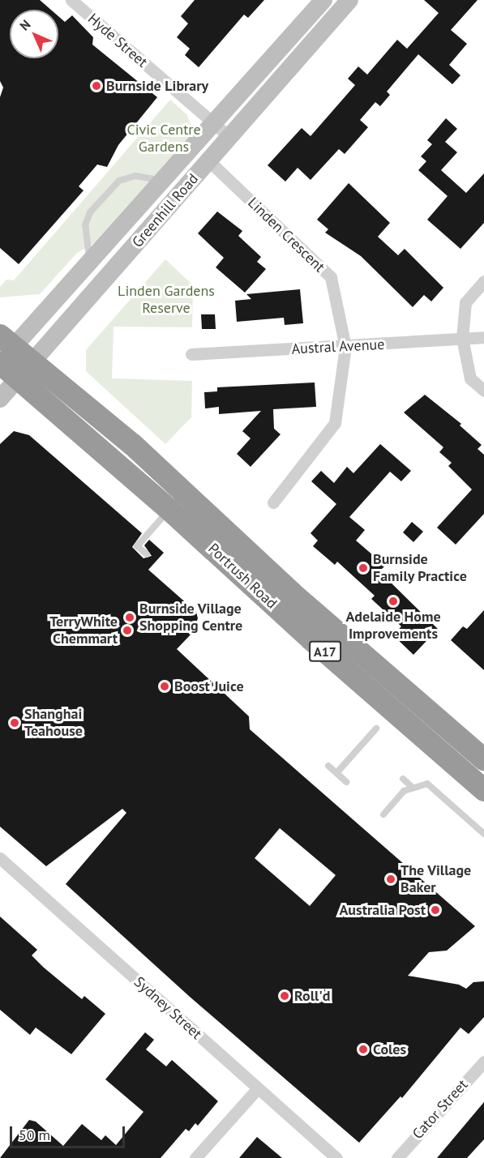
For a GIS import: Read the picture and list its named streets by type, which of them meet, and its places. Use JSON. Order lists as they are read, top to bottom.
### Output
{
  "streets": {
    "highway": ["Portrush Road", "A17"],
    "main road": ["Greenhill Road"],
    "street": [
      "Hyde Street",
      "Linden Crescent",
      "Austral Avenue",
      "Sydney Street",
      "Cator Street"
    ]
  },
  "crossings": [
    ["Hyde Street", "Greenhill Road"],
    ["Greenhill Road", "Linden Crescent"],
    ["Greenhill Road", "Portrush Road"],
    ["Linden Crescent", "Austral Avenue"]
  ],
  "parks": ["Civic Centre Gardens", "Linden Gardens Reserve"],
  "places": [
    "Burnside Library",
    "Burnside Family Practice",
    "Adelaide Home Improvements",
    "Burnside Village Shopping Centre",
    "TerryWhite Chemmart",
    "Boost Juice",
    "Shanghai Teahouse",
    "The Village Baker",
    "Australia Post",
    "Roll'd",
    "Coles"
  ],
  "scale_bar": "50 m",
  "north": "top left"
}
